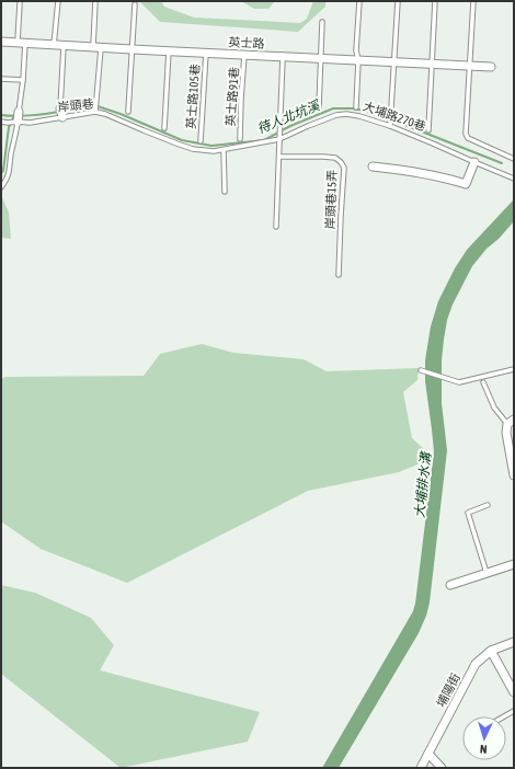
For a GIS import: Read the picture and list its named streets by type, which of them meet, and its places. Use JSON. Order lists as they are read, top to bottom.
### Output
{
  "streets": {
    "street": ["英士路", "埔陽街"],
    "lane": [
      "英士路105巷",
      "英士路91巷",
      "岸頭巷",
      "大埔路270巷",
      "岸頭巷15弄"
    ]
  },
  "crossings": [
    ["英士路", "英士路105巷"],
    ["英士路", "英士路91巷"]
  ],
  "water": ["待人北坑溪", "大埔排水溝"],
  "north": "bottom"
}
